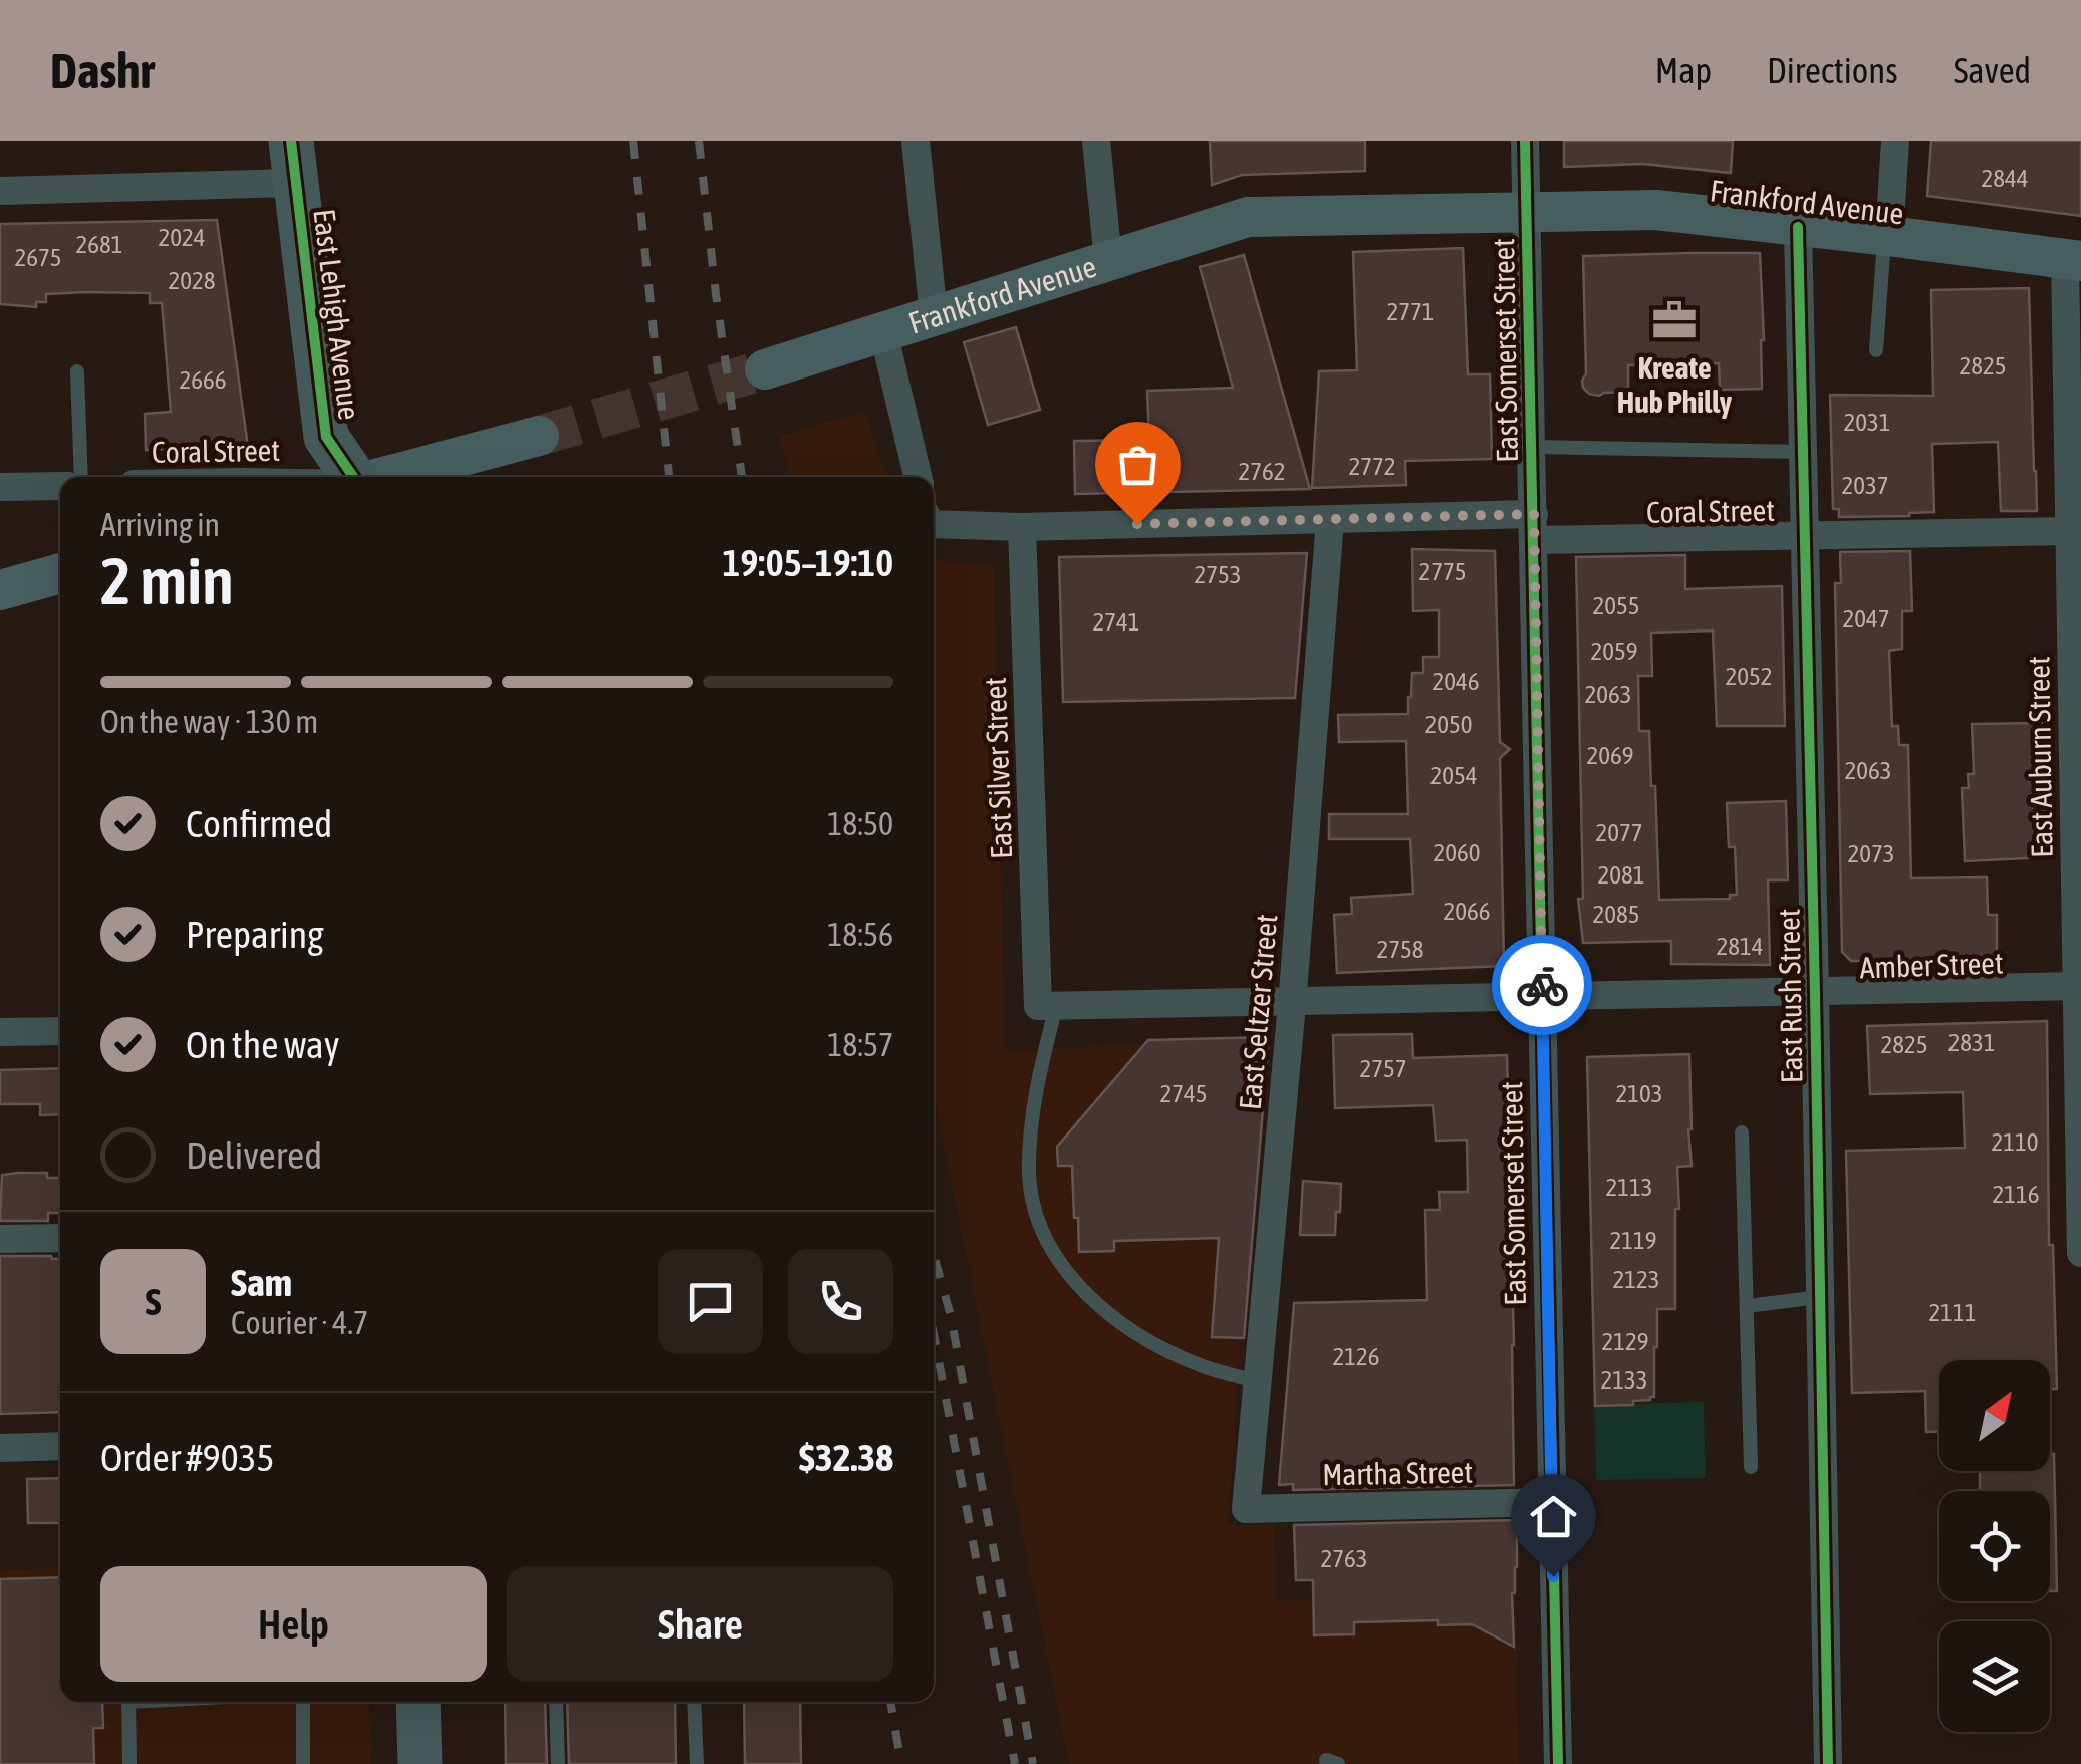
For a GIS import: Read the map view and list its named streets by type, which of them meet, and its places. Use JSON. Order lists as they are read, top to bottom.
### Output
{
  "streets": {
    "main road": ["Frankford Avenue", "East Lehigh Avenue"],
    "street": [
      "East Somerset Street",
      "Coral Street",
      "East Auburn Street",
      "East Silver Street",
      "Amber Street",
      "East Rush Street",
      "East Seltzer Street",
      "Martha Street"
    ]
  },
  "crossings": [
    ["Frankford Avenue", "East Somerset Street"],
    ["Frankford Avenue", "East Auburn Street"],
    ["Frankford Avenue", "East Rush Street"],
    ["East Somerset Street", "Coral Street"],
    ["East Somerset Street", "Amber Street"],
    ["East Somerset Street", "Martha Street"],
    ["Coral Street", "East Auburn Street"],
    ["Coral Street", "East Silver Street"],
    ["Coral Street", "East Rush Street"],
    ["Coral Street", "East Seltzer Street"],
    ["East Auburn Street", "Amber Street"],
    ["East Silver Street", "Amber Street"],
    ["Amber Street", "East Rush Street"],
    ["Amber Street", "East Seltzer Street"],
    ["East Seltzer Street", "Martha Street"]
  ],
  "places": {
    "office": ["Kreate Hub Philly"]
  },
  "house_numbers": [
    "2844",
    "2024",
    "2681",
    "2675",
    "2028",
    "2771",
    "2825",
    "2666",
    "2031",
    "2772",
    "2762",
    "2037",
    "2775",
    "2753",
    "2055",
    "2047",
    "2741",
    "2059",
    "2052",
    "2046",
    "2063",
    "2050",
    "2069",
    "2063",
    "2054",
    "2077",
    "2060",
    "2073",
    "2081",
    "2066",
    "2085",
    "2814",
    "2758",
    "2831",
    "2825",
    "2757",
    "2745",
    "2103",
    "2110",
    "2113",
    "2116",
    "2119",
    "2123",
    "2111",
    "2129",
    "2126",
    "2133",
    "2763"
  ],
  "north": "top right",
  "page": {
    "header": "Dashr",
    "nav": ["Map", "Directions", "Saved"],
    "heading": ["2 min", "Arriving in", "19:05–19:10"],
    "panel": [
      "Sam",
      "Courier · 4.7",
      "Order #9035",
      "$32.38"
    ],
    "bar": "On the way · 130 m",
    "list": [
      ["Confirmed", "18:50"],
      ["Preparing", "18:56"],
      ["On the way", "18:57"],
      "Delivered"
    ],
    "round": "S",
    "buttons": ["Help", "Share"]
  }
}
